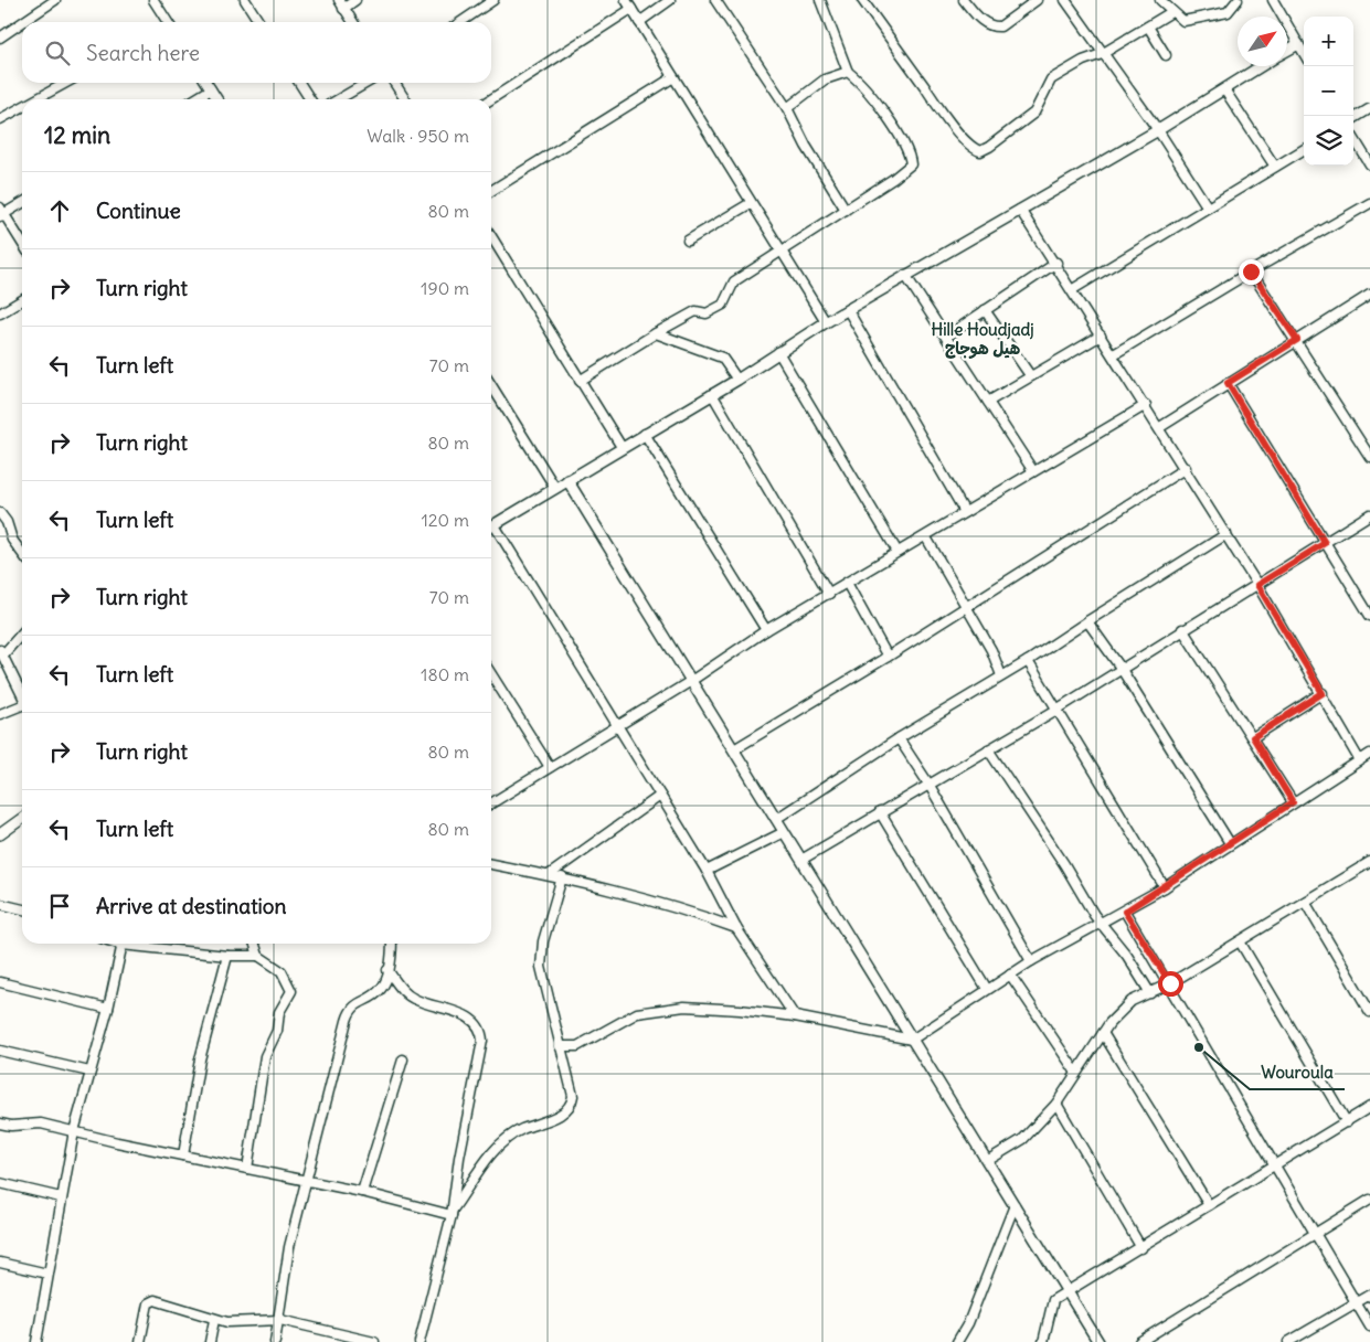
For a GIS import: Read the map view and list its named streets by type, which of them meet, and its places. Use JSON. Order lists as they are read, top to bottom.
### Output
{
  "districts": ["Hille Houdjadj هيل هوجاج"],
  "places": ["Wouroula"],
  "north": "top right",
  "page": {
    "map_buttons": ["+", "−"],
    "search": "Search here",
    "heading": ["12 min", "Walk · 950 m"],
    "list": [
      ["Continue", "80 m"],
      ["Turn right", "190 m"],
      ["Turn left", "70 m"],
      ["Turn right", "80 m"],
      ["Turn left", "120 m"],
      ["Turn right", "70 m"],
      ["Turn left", "180 m"],
      ["Turn right", "80 m"],
      ["Turn left", "80 m"],
      "Arrive at destination"
    ]
  }
}
